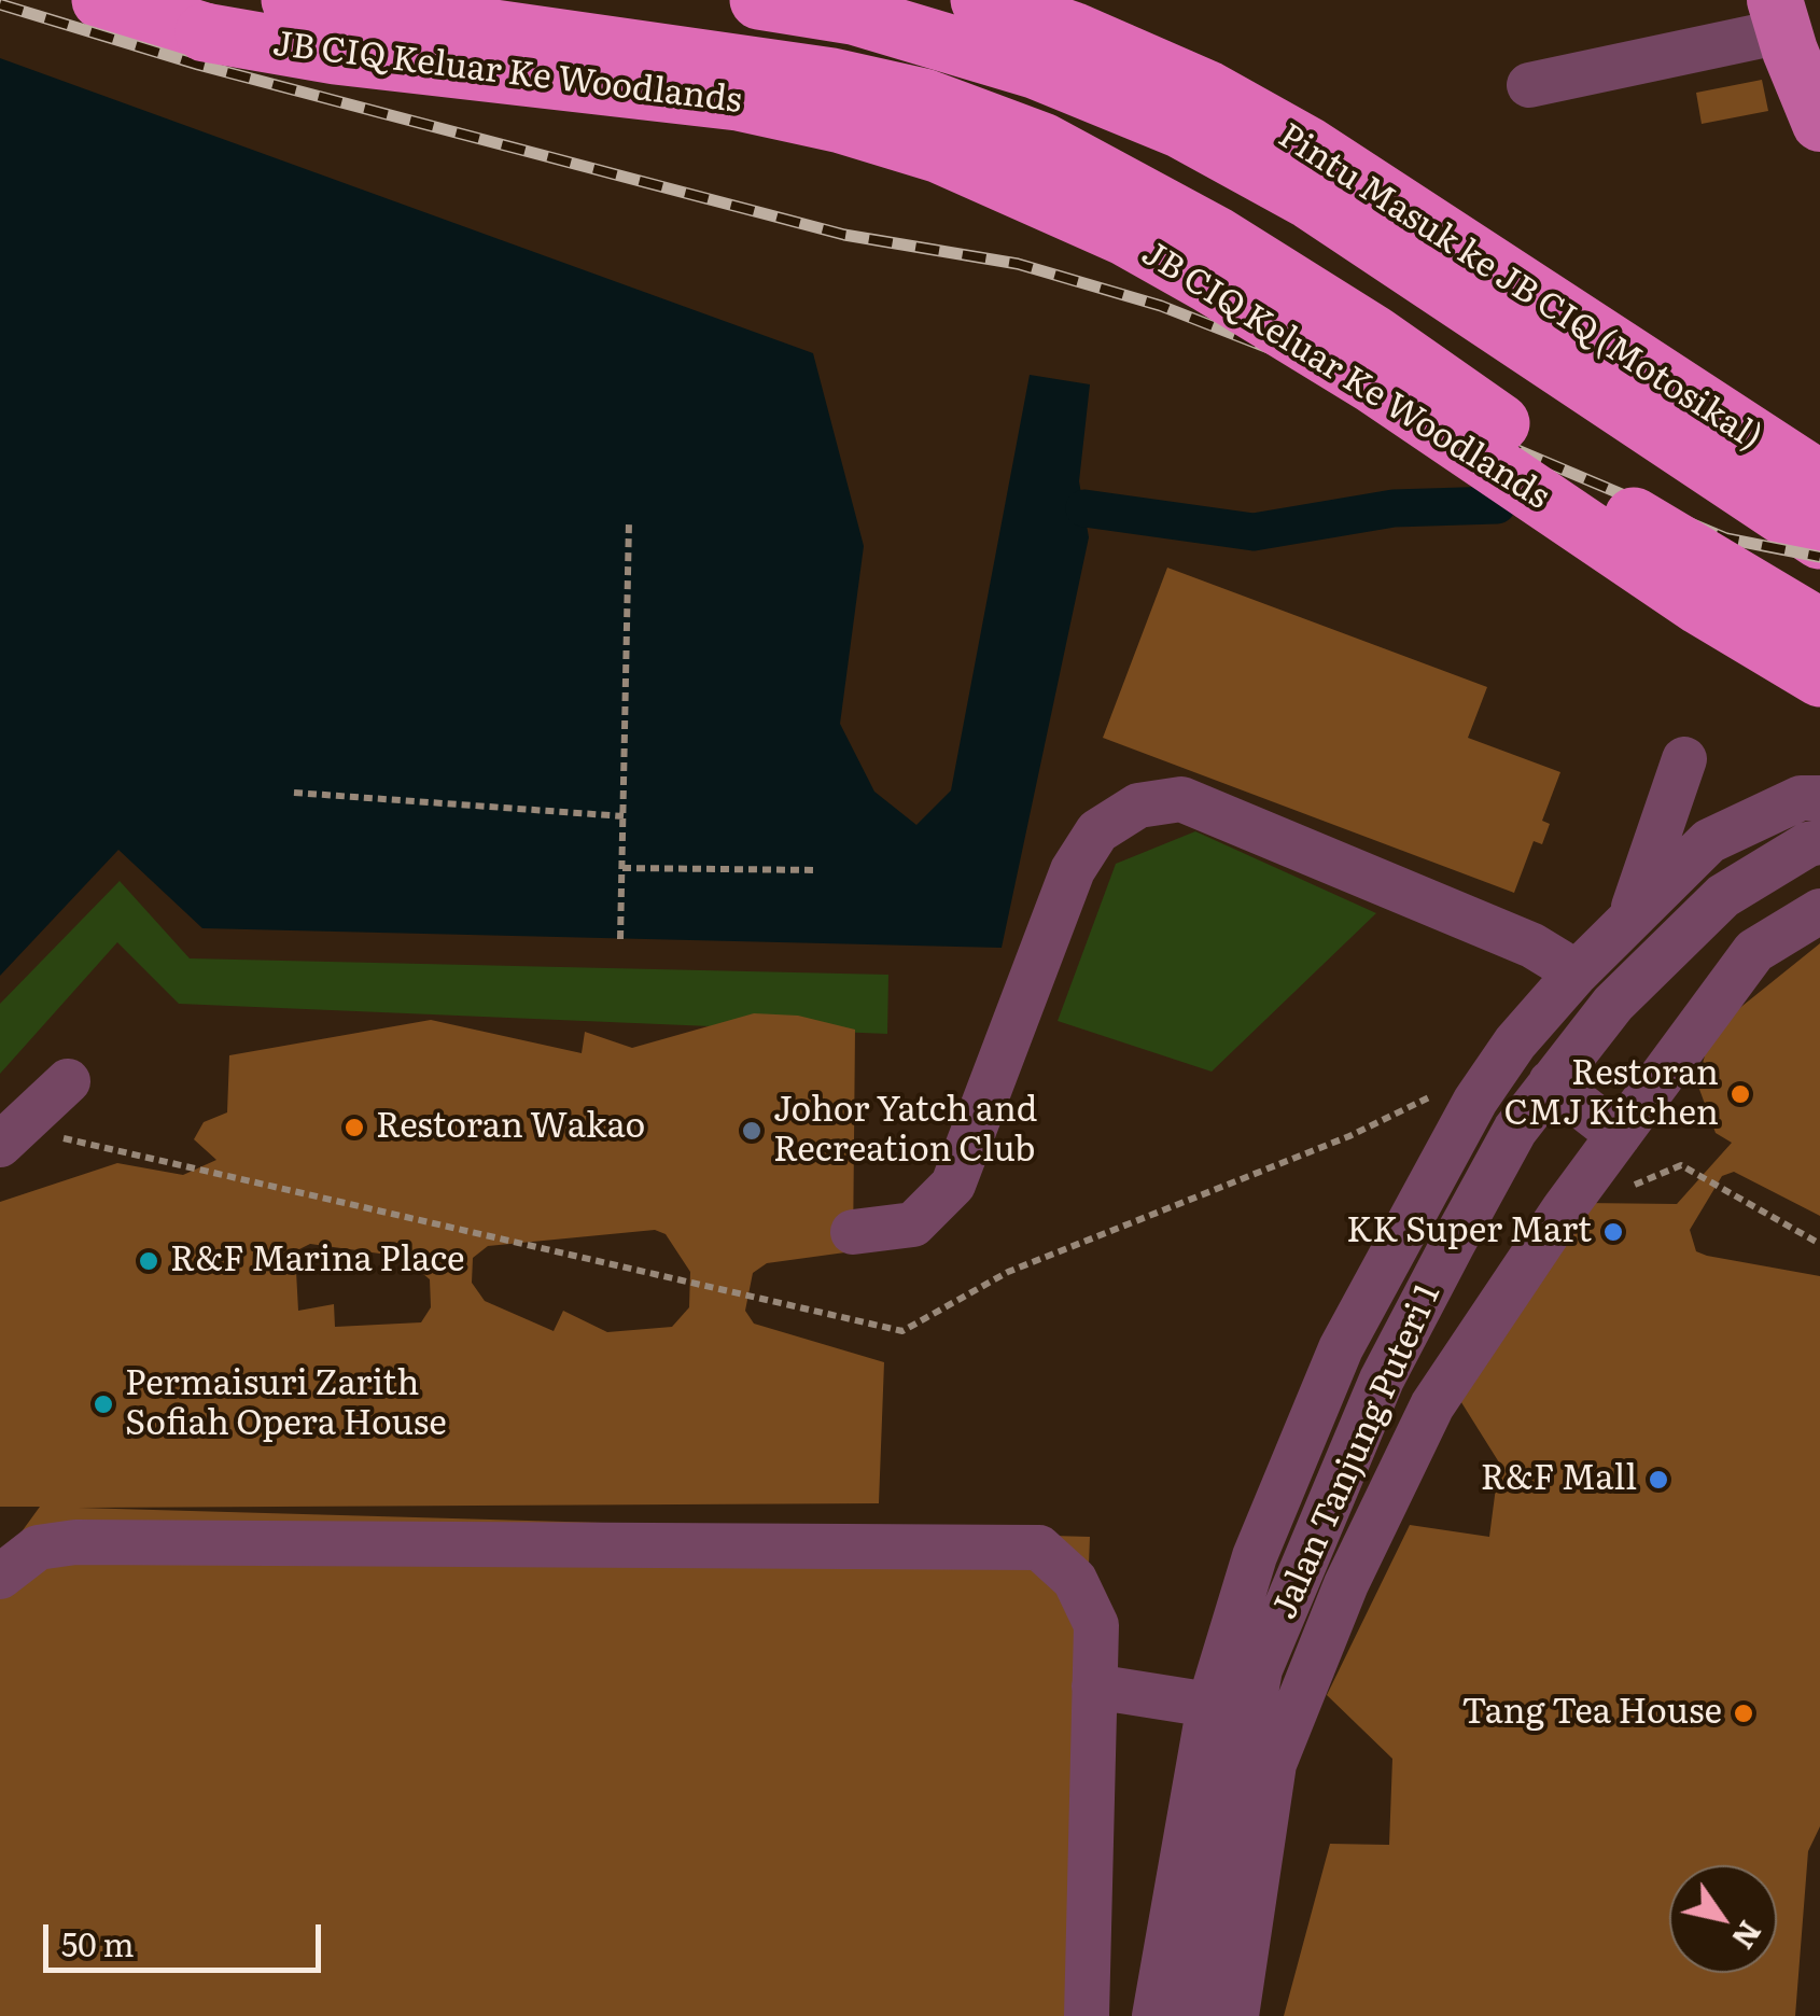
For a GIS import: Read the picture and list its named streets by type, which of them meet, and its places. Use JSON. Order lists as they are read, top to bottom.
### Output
{
  "streets": {
    "highway": ["JB CIQ Keluar Ke Woodlands", "Pintu Masuk ke JB CIQ (Motosikal)"],
    "street": ["Jalan Tanjung Puteri 1"]
  },
  "places": [
    "Restoran CMJ Kitchen",
    "Restoran Wakao",
    "Johor Yatch and Recreation Club",
    "KK Super Mart",
    "R&F Marina Place",
    "Permaisuri Zarith Sofiah Opera House",
    "R&F Mall",
    "Tang Tea House"
  ],
  "scale_bar": "50 m",
  "north": "bottom right"
}
